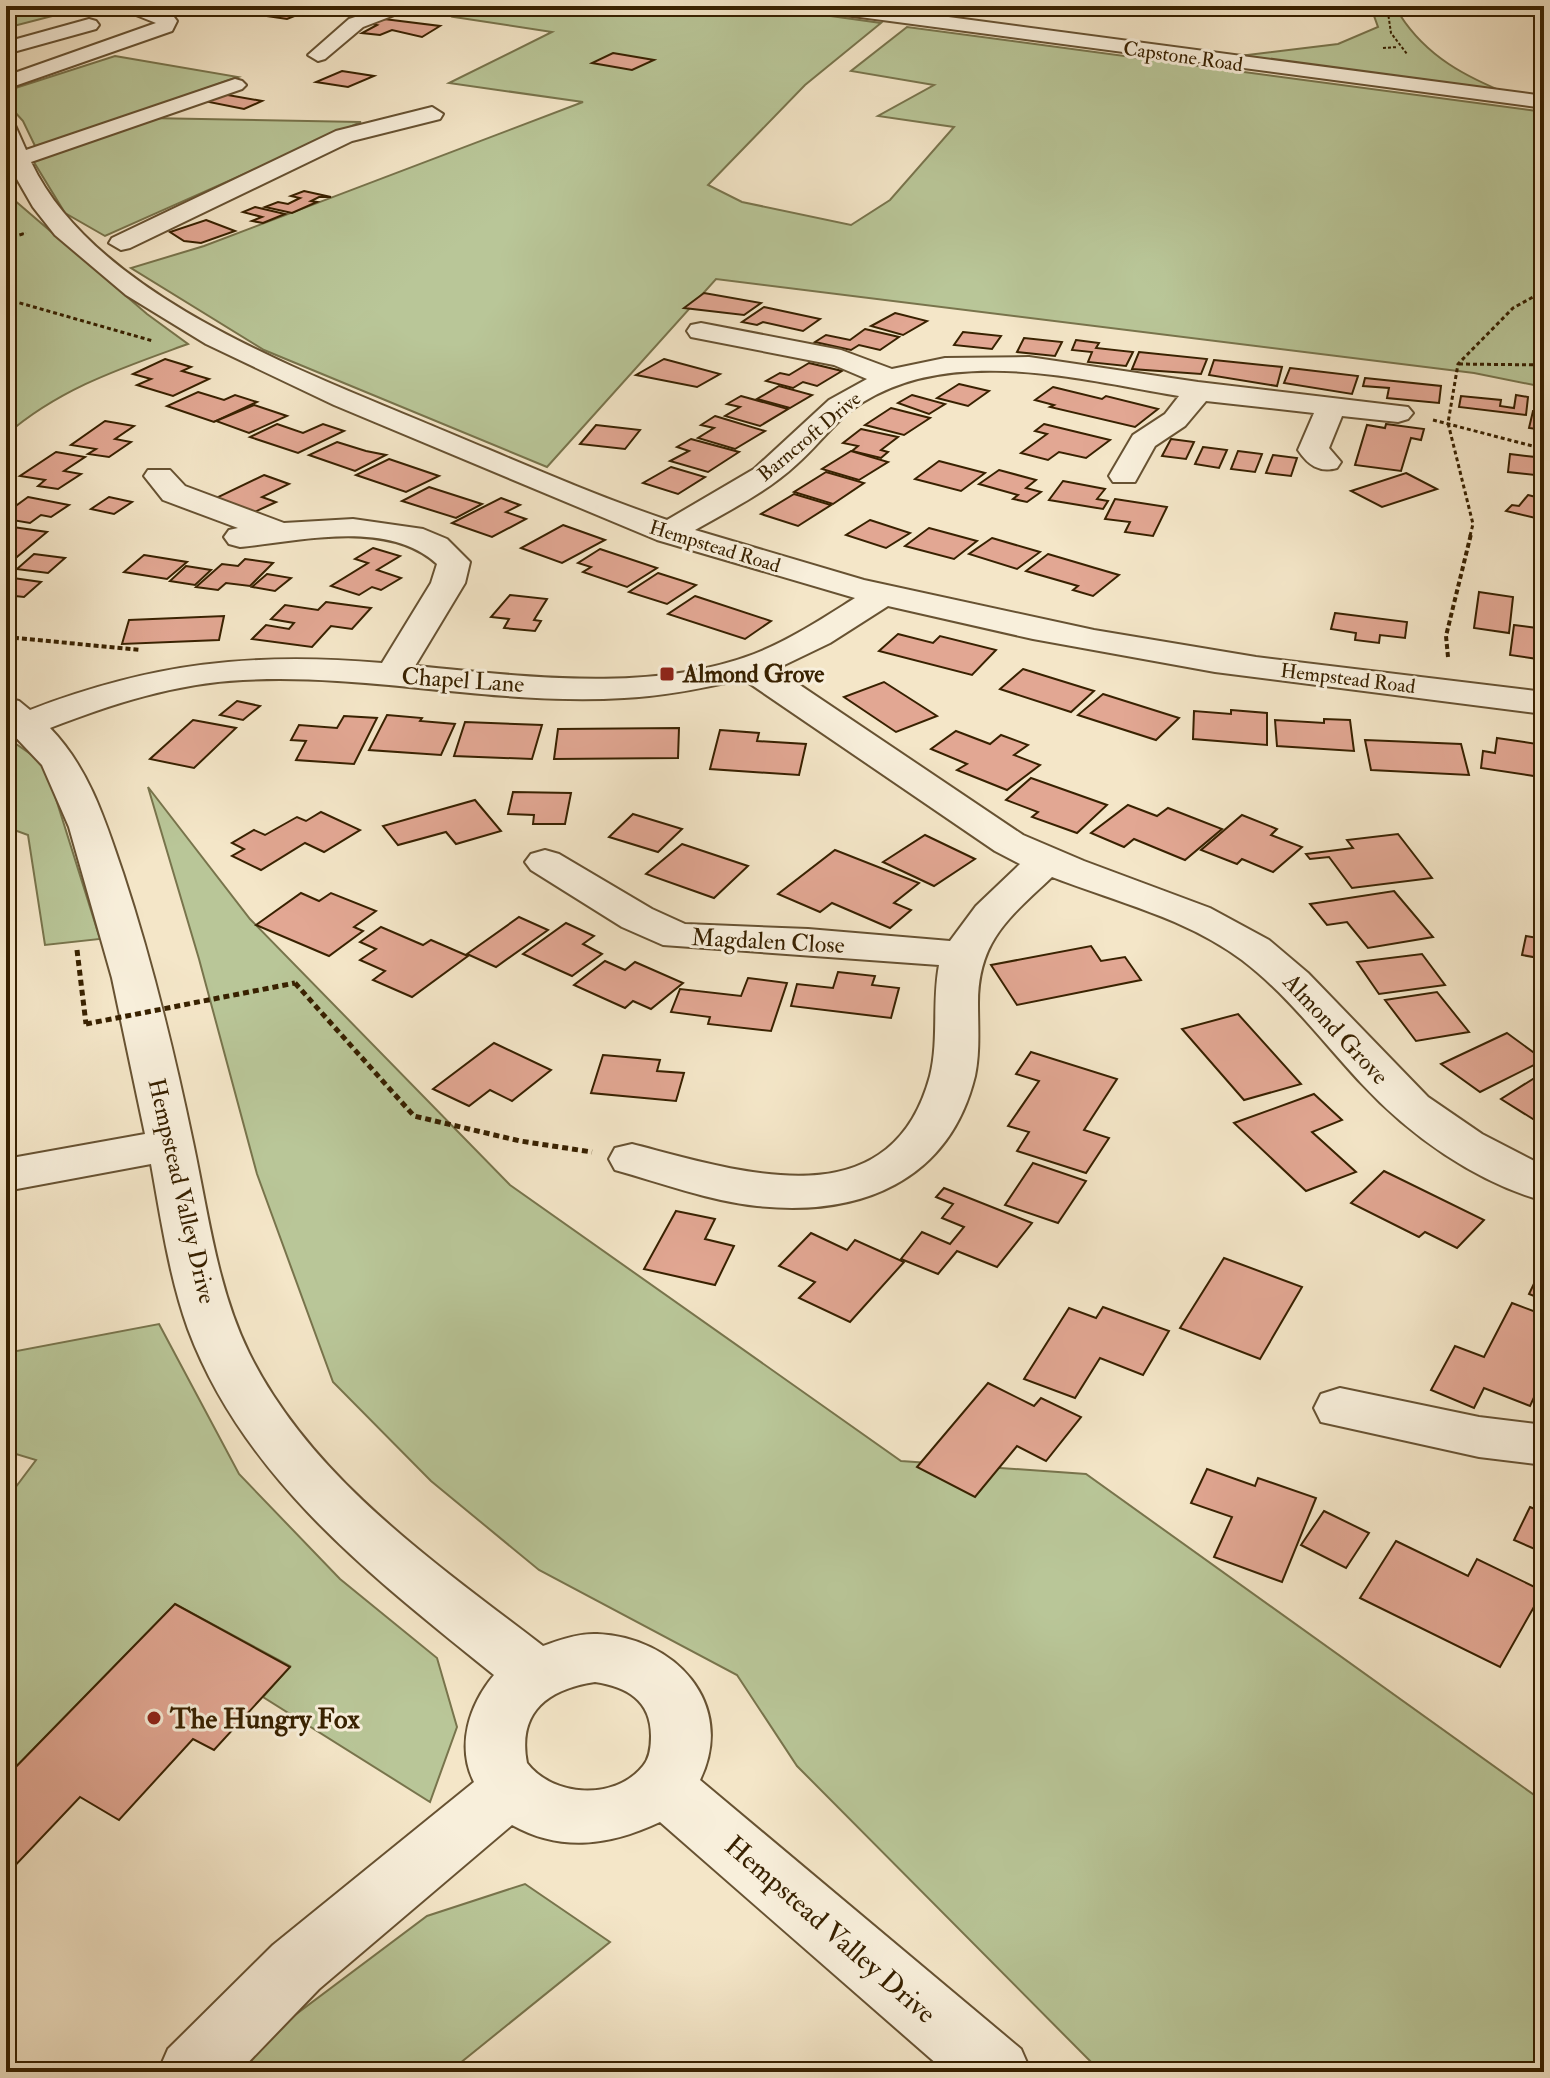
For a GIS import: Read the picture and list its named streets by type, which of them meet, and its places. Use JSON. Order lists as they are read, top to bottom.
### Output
{
  "streets": {
    "street": [
      "Capstone Road",
      "Barncroft Drive",
      "Hempstead Road",
      "Chapel Lane",
      "Magdalen Close",
      "Almond Grove",
      "Hempstead Valley Drive"
    ]
  },
  "crossings": [
    ["Barncroft Drive", "Hempstead Road"],
    ["Hempstead Road", "Chapel Lane"],
    ["Chapel Lane", "Almond Grove"],
    ["Chapel Lane", "Hempstead Valley Drive"]
  ],
  "places": {
    "transit": ["Almond Grove"],
    "other": ["The Hungry Fox"]
  }
}
